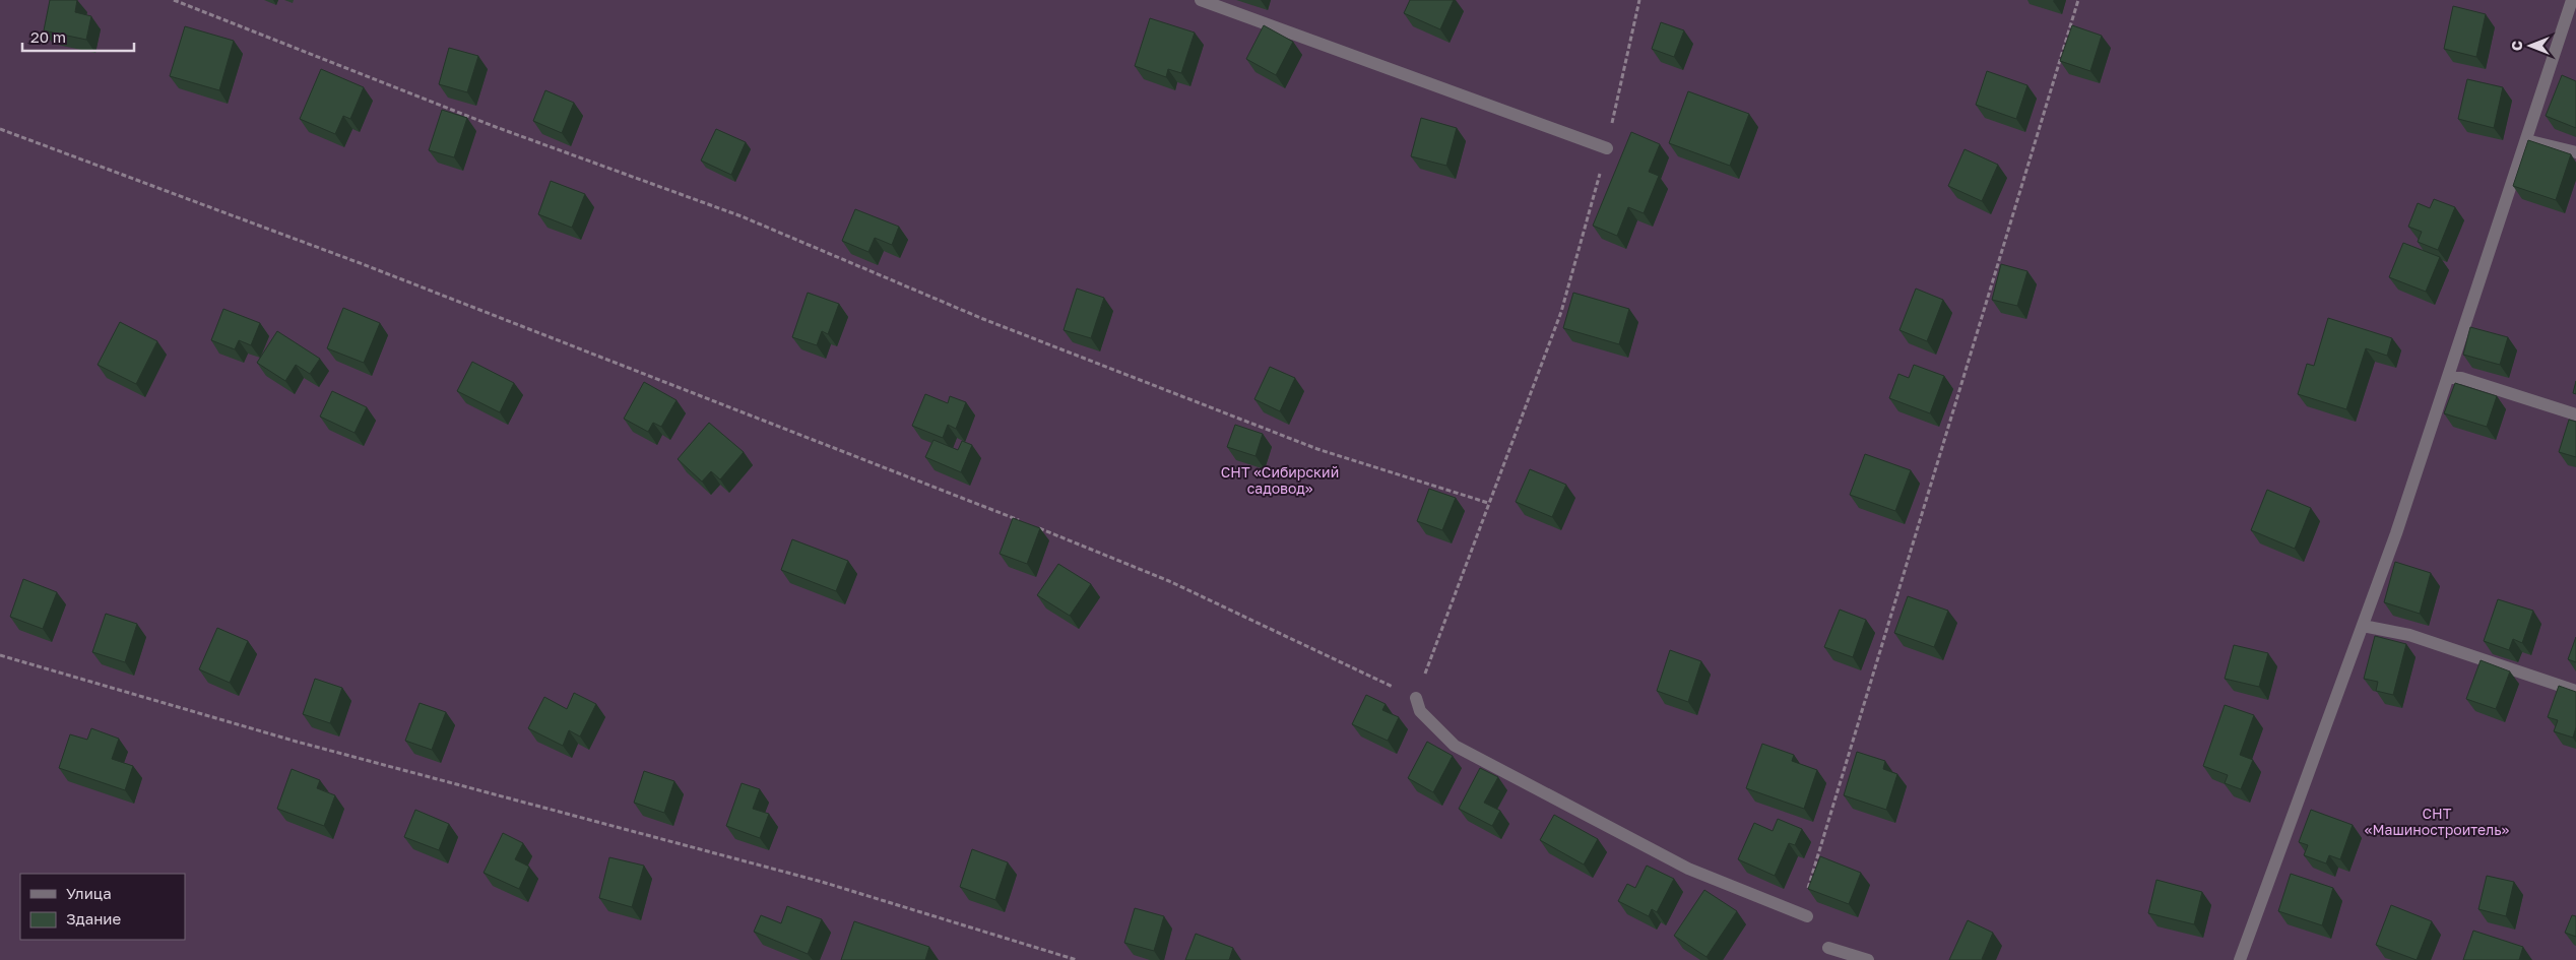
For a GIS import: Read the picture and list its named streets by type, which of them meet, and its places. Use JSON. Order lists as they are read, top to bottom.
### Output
{
  "parks": ["СНТ «Сибирский садовод»", "СНТ «Машиностроитель»"],
  "legend": ["Улица", "Здание"],
  "scale_bar": "20 m",
  "north": "left"
}
